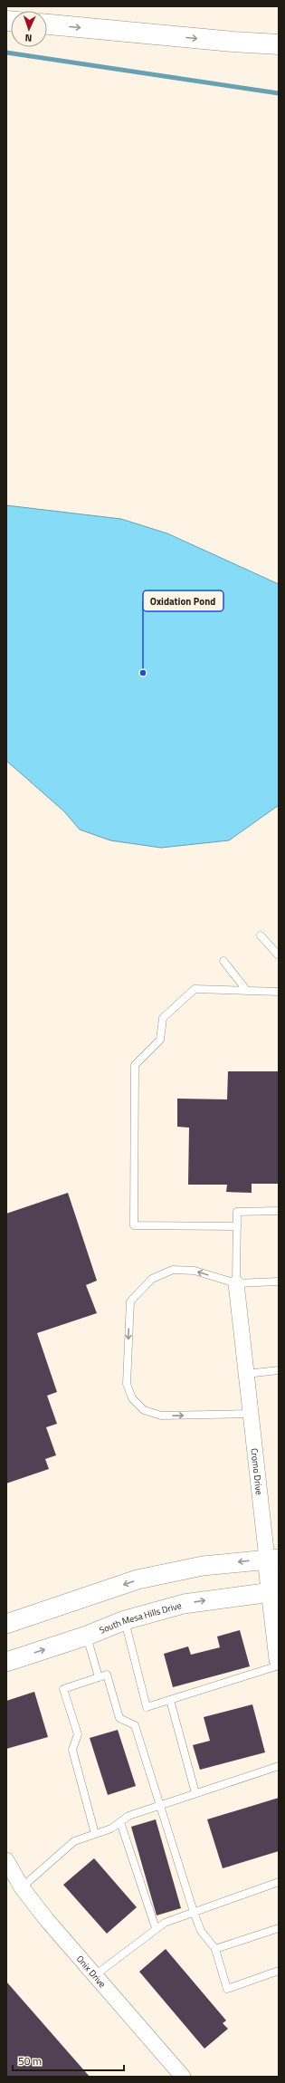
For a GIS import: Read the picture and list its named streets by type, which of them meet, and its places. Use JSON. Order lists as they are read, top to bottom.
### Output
{
  "streets": {
    "street": ["Cromo Drive", "South Mesa Hills Drive", "Onix Drive"]
  },
  "crossings": [
    ["Cromo Drive", "South Mesa Hills Drive"]
  ],
  "places": ["Oxidation Pond"],
  "scale_bar": "50 m",
  "north": "bottom"
}
